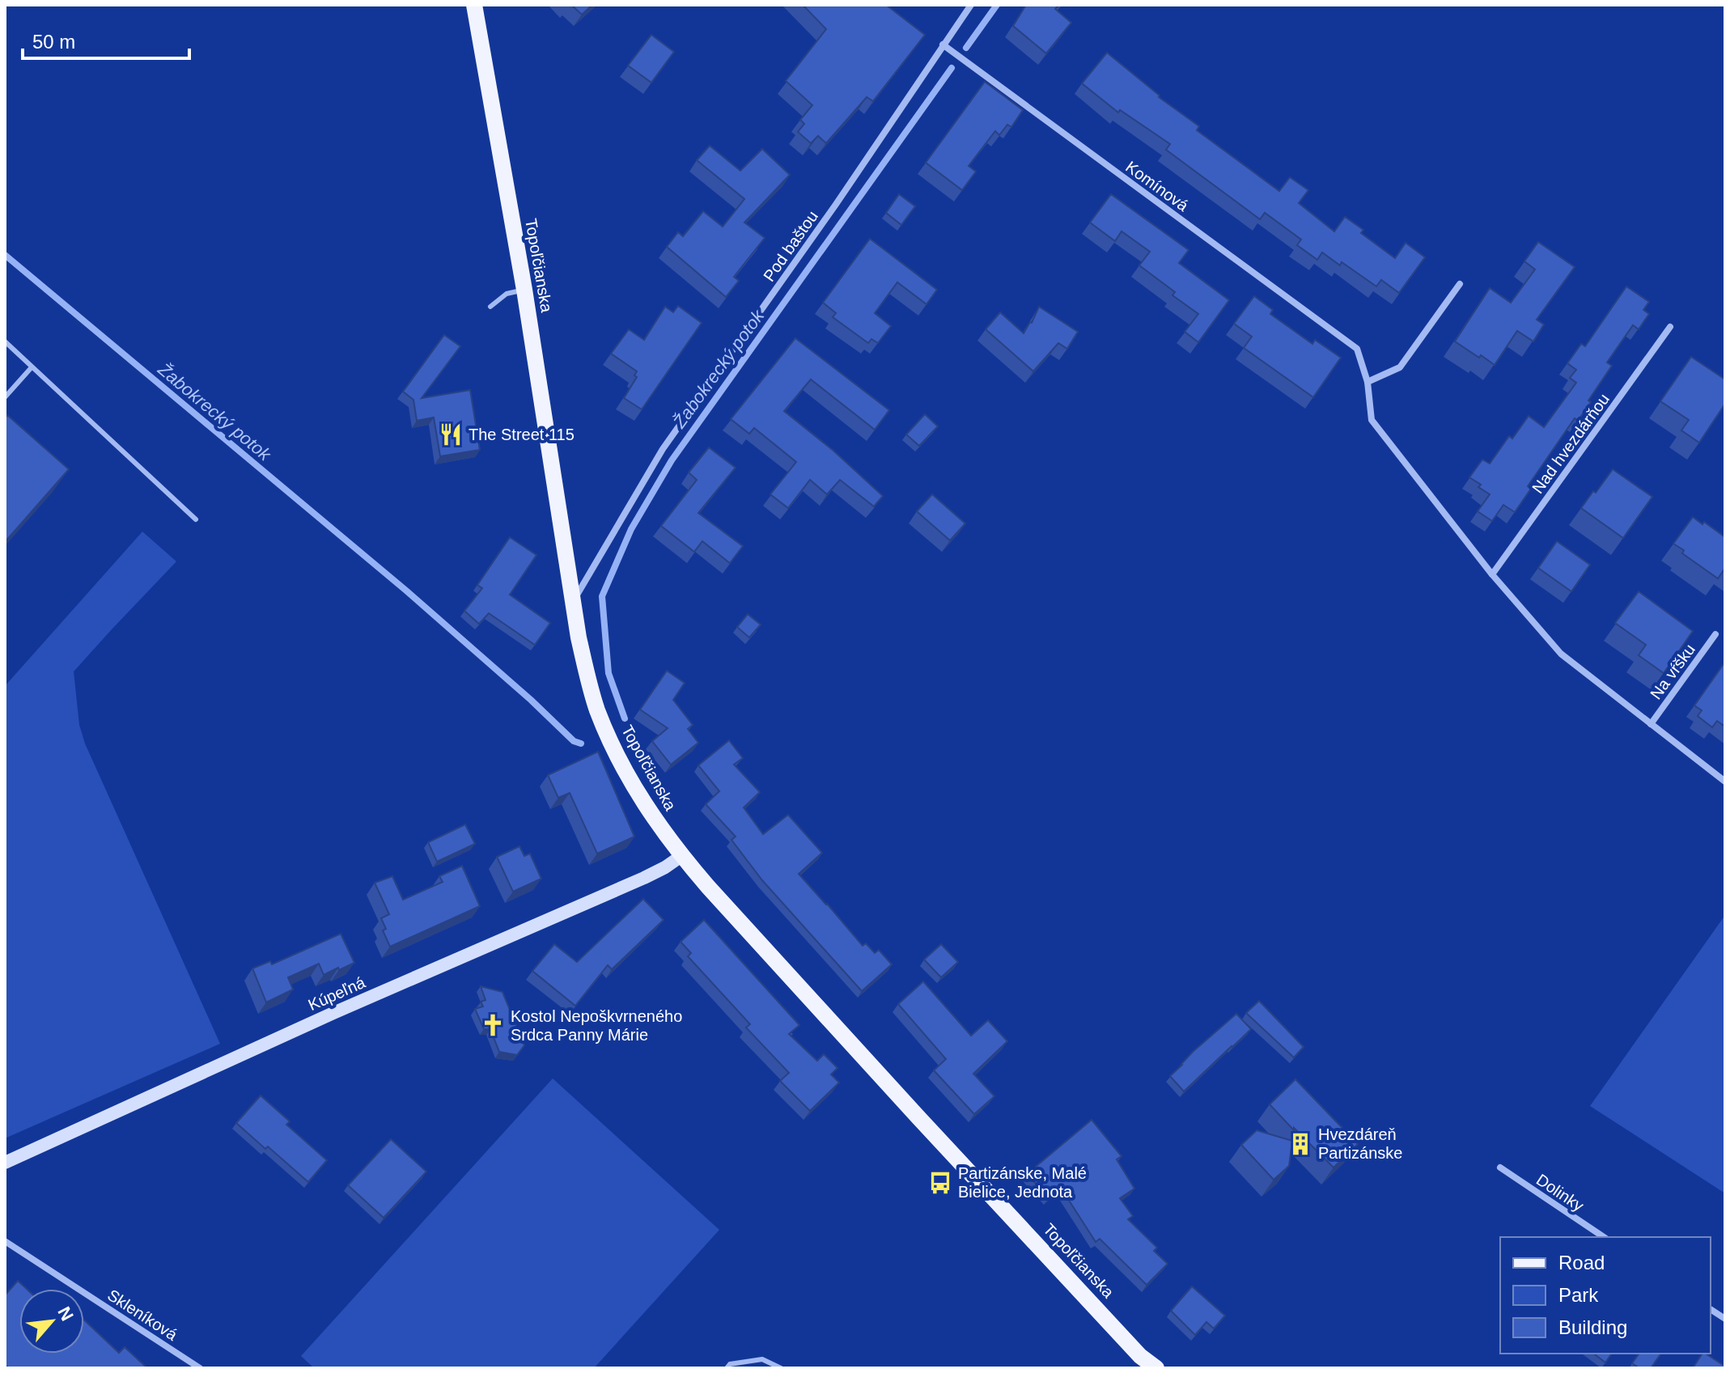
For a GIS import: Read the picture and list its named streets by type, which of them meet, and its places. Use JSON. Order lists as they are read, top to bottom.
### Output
{
  "streets": {
    "main road": ["Topoľčianska"],
    "street": [
      "Komínová",
      "Pod baštou",
      "Nad hvezdárňou",
      "Na vŕšku",
      "Kúpeľná",
      "Dolinky",
      "Skleníková"
    ]
  },
  "crossings": [
    ["Komínová", "Pod baštou"],
    ["Pod baštou", "Topoľčianska"],
    ["Topoľčianska", "Kúpeľná"]
  ],
  "water": ["Žabokrecký potok"],
  "places": {
    "restaurant": ["The Street 115"],
    "church": ["Kostol Nepoškvrneného Srdca Panny Márie"],
    "building": ["Hvezdáreň Partizánske"],
    "bus stop": ["Partizánske, Malé Bielice, Jednota"]
  },
  "legend": ["Road", "Park", "Building"],
  "scale_bar": "50 m",
  "north": "top right"
}
